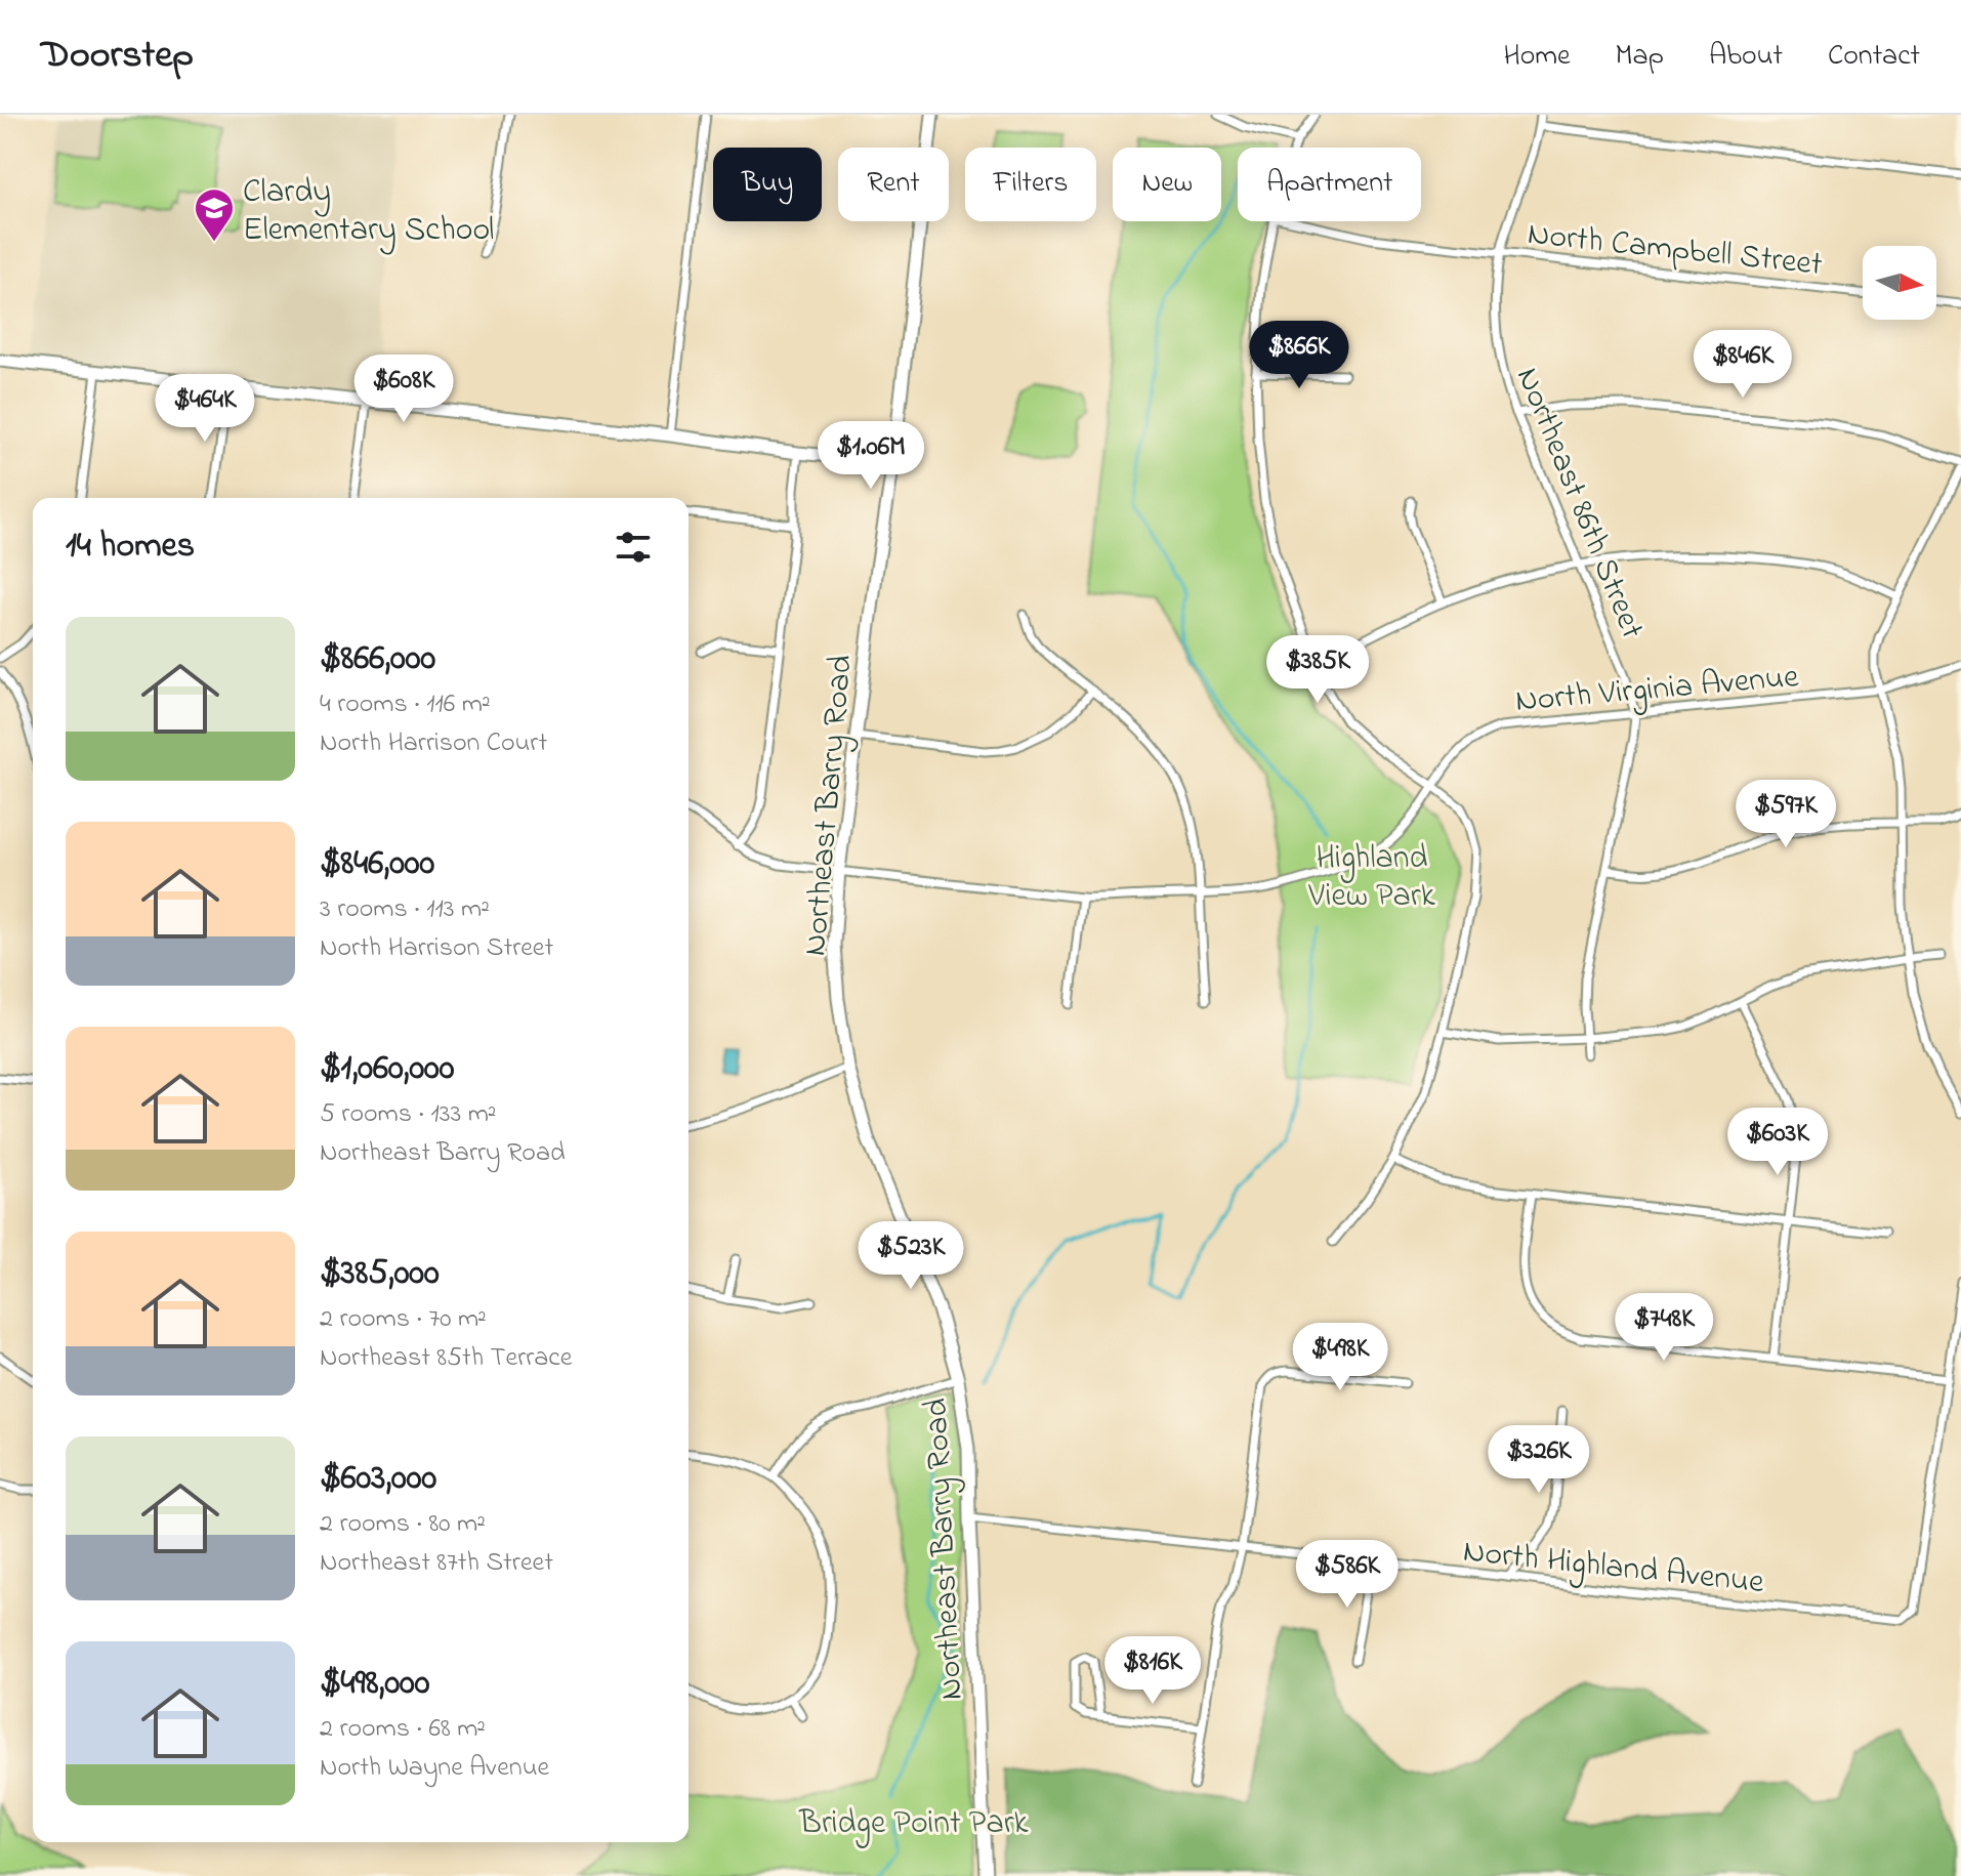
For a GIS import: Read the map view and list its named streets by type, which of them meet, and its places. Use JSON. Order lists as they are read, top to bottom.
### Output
{
  "streets": {
    "main road": ["Northeast Barry Road"],
    "street": [
      "North Campbell Street",
      "Northeast 86th Street",
      "North Virginia Avenue",
      "North Highland Avenue"
    ]
  },
  "crossings": [
    ["North Campbell Street", "Northeast 86th Street"],
    ["Northeast 86th Street", "North Virginia Avenue"],
    ["North Virginia Avenue", "Northeast Barry Road"],
    ["Northeast Barry Road", "North Highland Avenue"]
  ],
  "parks": ["Highland View Park", "Bridge Point Park"],
  "places": {
    "school or university": ["Clardy Elementary School"]
  },
  "north": "right",
  "page": {
    "header": "Doorstep",
    "nav": [
      "Home",
      "Map",
      "About",
      "Contact"
    ],
    "chip": [
      "Buy",
      "Rent",
      "Filters",
      "New",
      "Apartment"
    ],
    "price": [
      "$866K",
      "$846K",
      "$608K",
      "$464K",
      "$1.06M",
      "$385K",
      "$597K",
      "$603K",
      "$523K",
      "$748K",
      "$498K",
      "$326K",
      "$586K",
      "$816K"
    ],
    "heading": "14 homes",
    "list": [
      {
        "name": "$866,000",
        "note": "4 rooms · 116 m² · North Harrison Court"
      },
      {
        "name": "$846,000",
        "note": "3 rooms · 113 m² · North Harrison Street"
      },
      {
        "name": "$1,060,000",
        "note": "5 rooms · 133 m² · Northeast Barry Road"
      },
      {
        "name": "$385,000",
        "note": "2 rooms · 70 m² · Northeast 85th Terrace"
      },
      {
        "name": "$603,000",
        "note": "2 rooms · 80 m² · Northeast 87th Street"
      },
      {
        "name": "$498,000",
        "note": "2 rooms · 68 m² · North Wayne Avenue"
      }
    ]
  }
}
